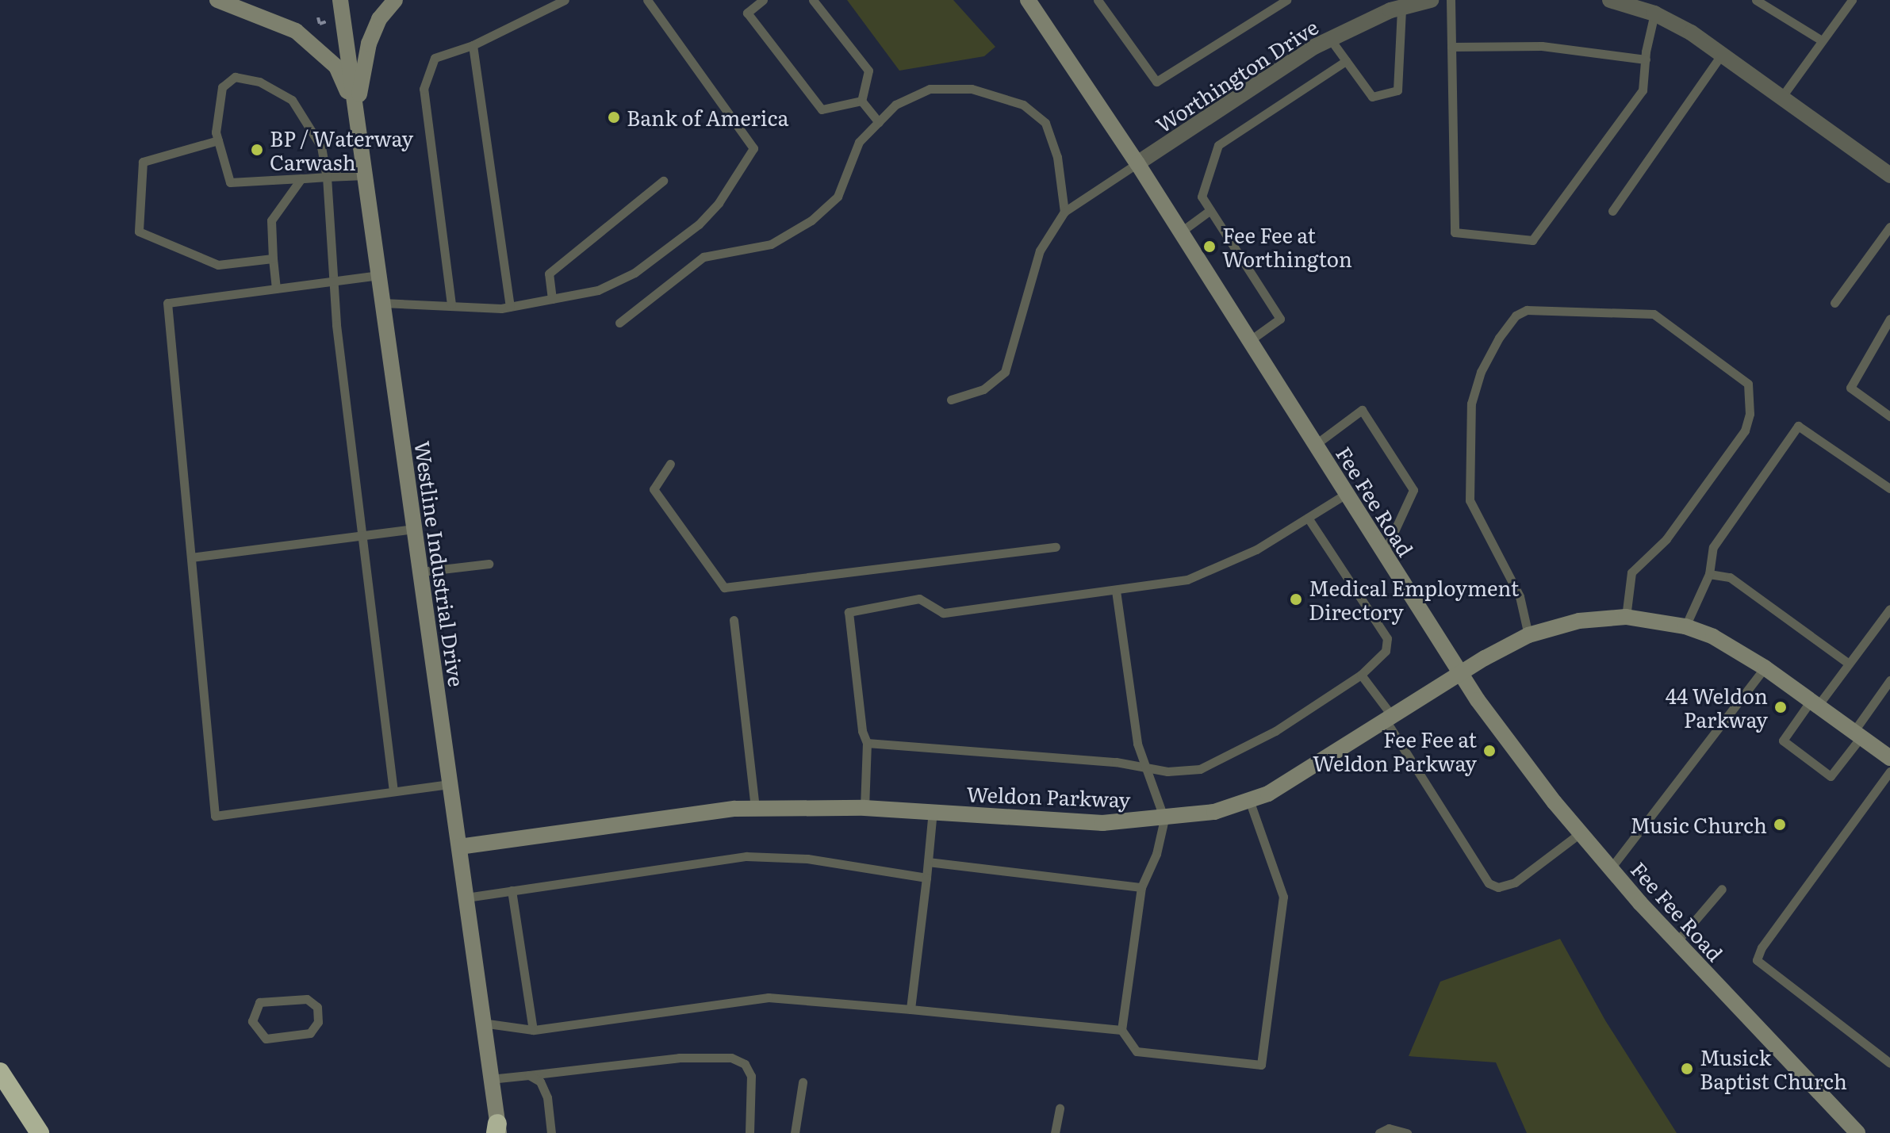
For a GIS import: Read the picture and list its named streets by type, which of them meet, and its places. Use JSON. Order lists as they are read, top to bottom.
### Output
{
  "streets": {
    "street": [
      "Worthington Drive",
      "Fee Fee Road",
      "Westline Industrial Drive",
      "Weldon Parkway"
    ]
  },
  "crossings": [
    ["Worthington Drive", "Fee Fee Road"],
    ["Fee Fee Road", "Weldon Parkway"],
    ["Westline Industrial Drive", "Weldon Parkway"]
  ],
  "places": [
    "Bank of America",
    "BP / Waterway Carwash",
    "Fee Fee at Worthington",
    "Medical Employment Directory",
    "44 Weldon Parkway",
    "Fee Fee at Weldon Parkway",
    "Music Church",
    "Musick Baptist Church"
  ]
}
